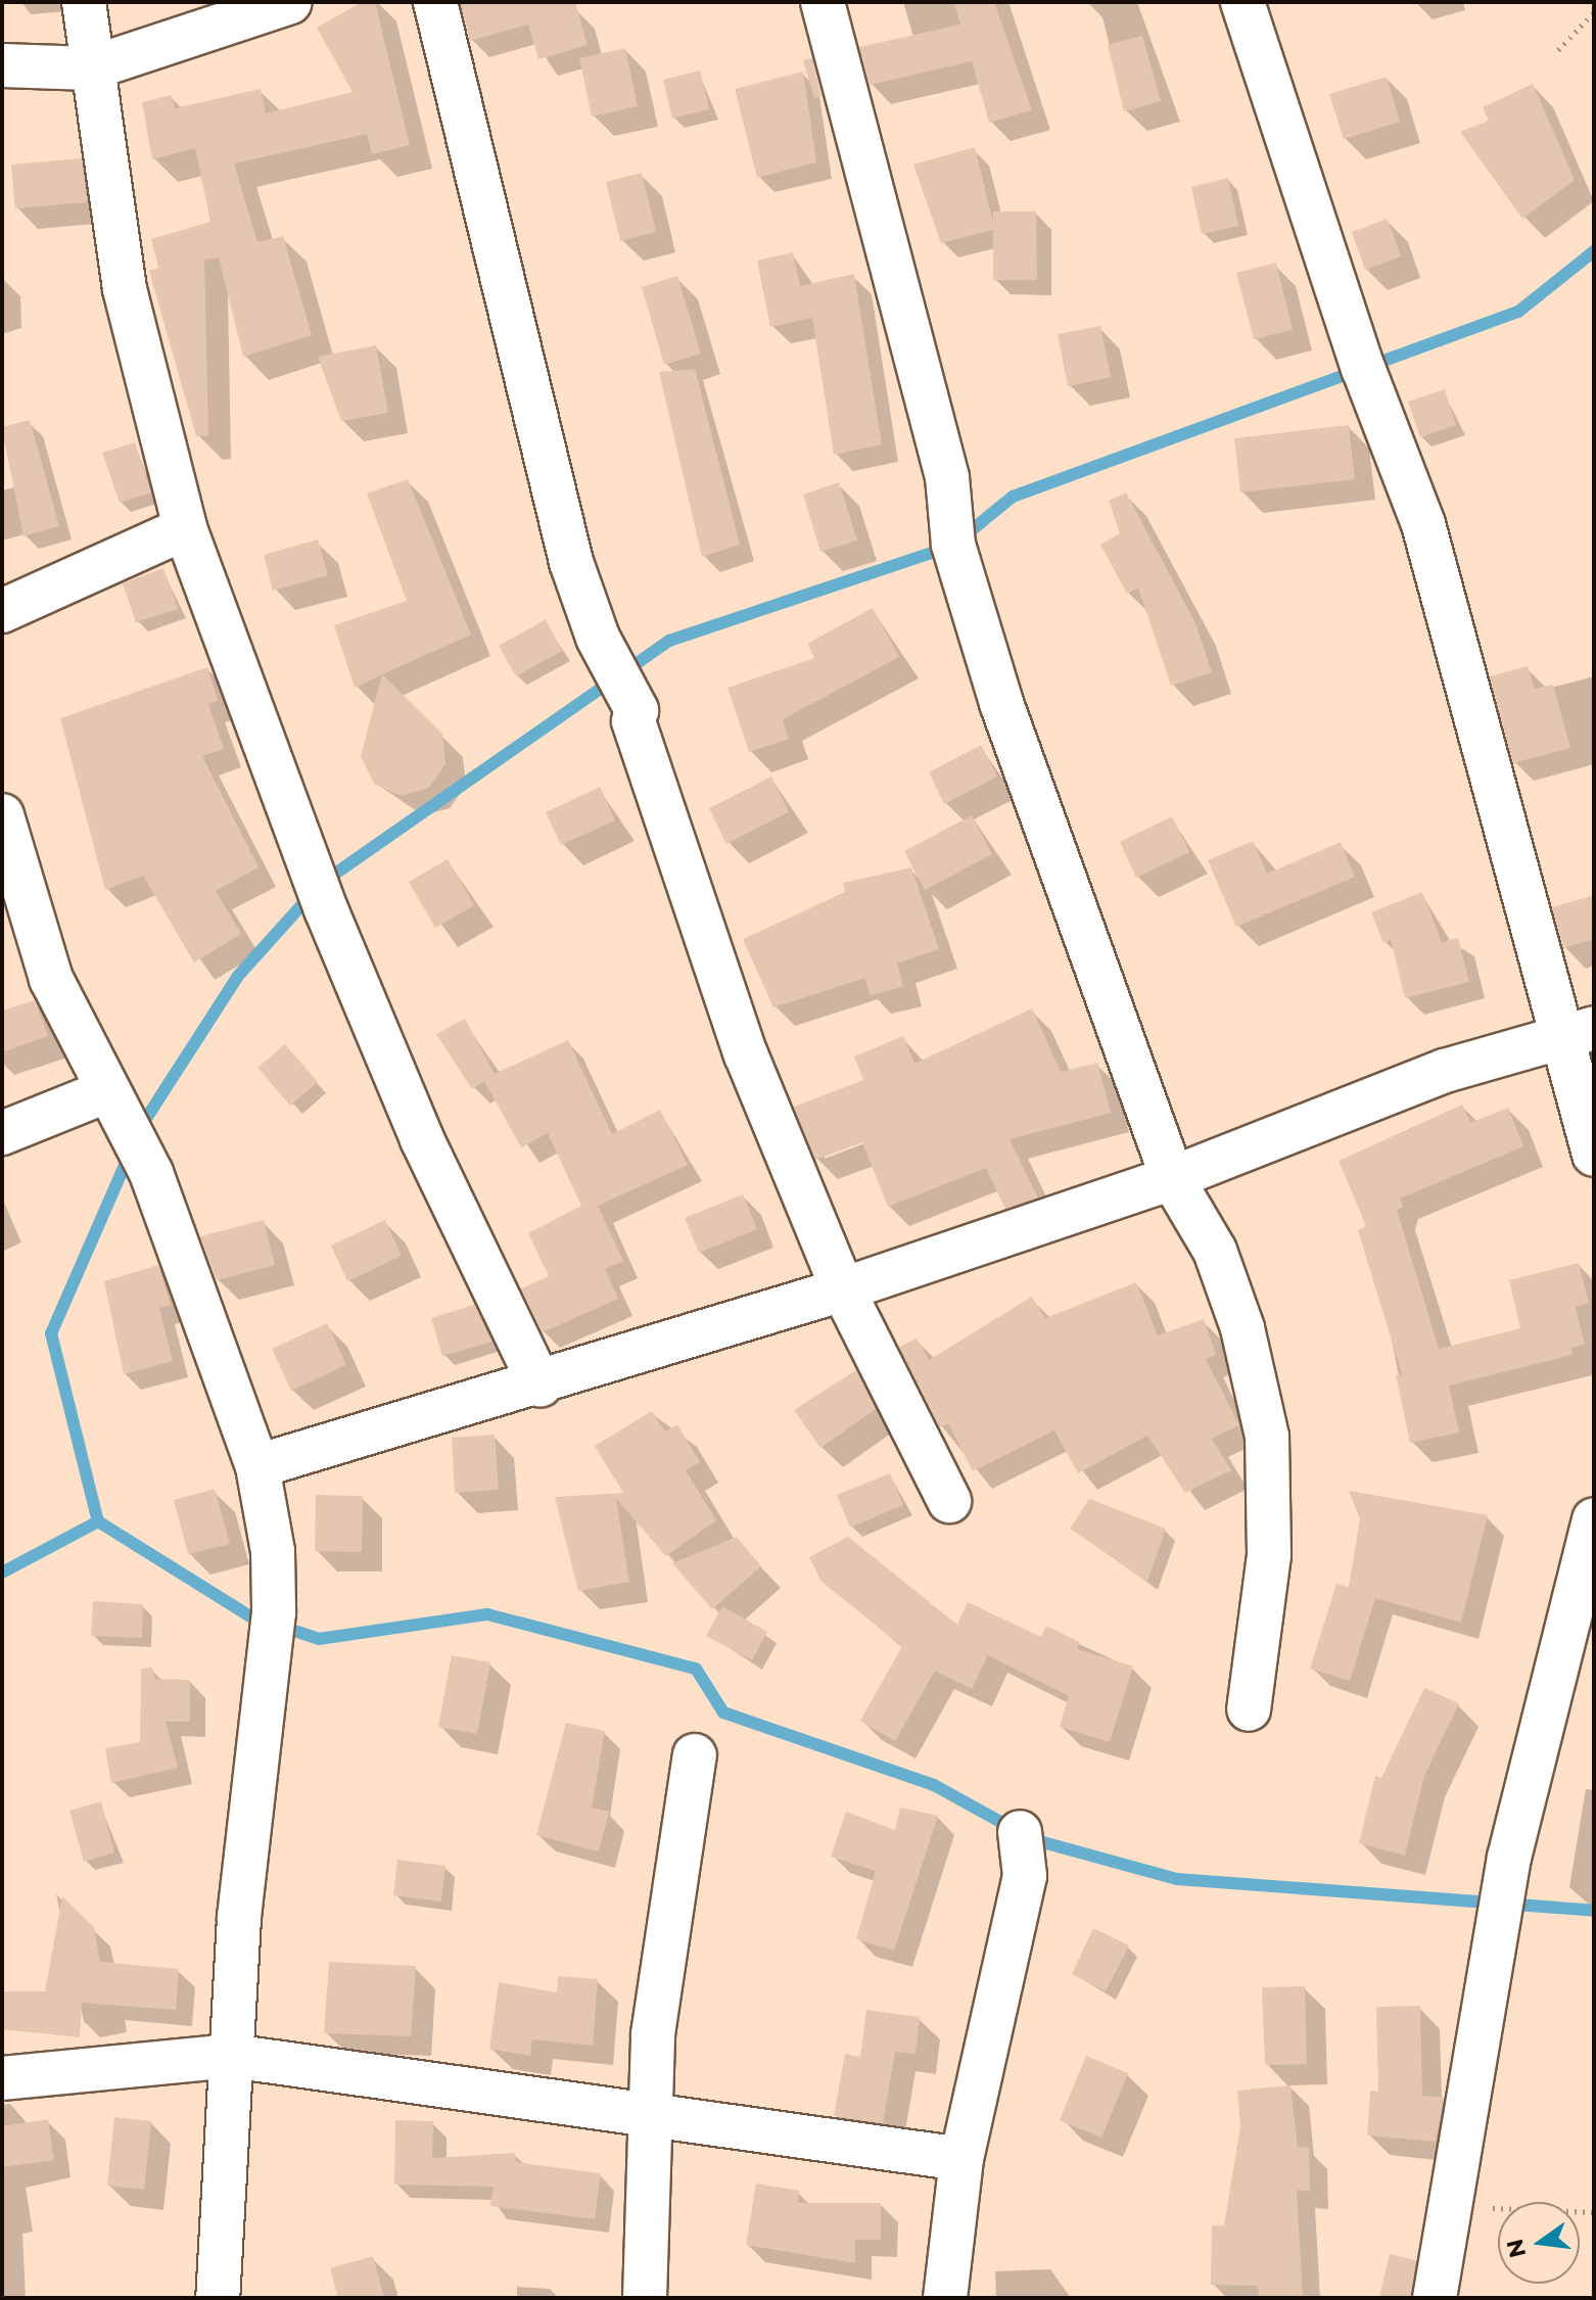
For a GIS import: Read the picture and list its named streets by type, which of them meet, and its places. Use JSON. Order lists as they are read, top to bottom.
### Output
{
  "north": "left"
}
